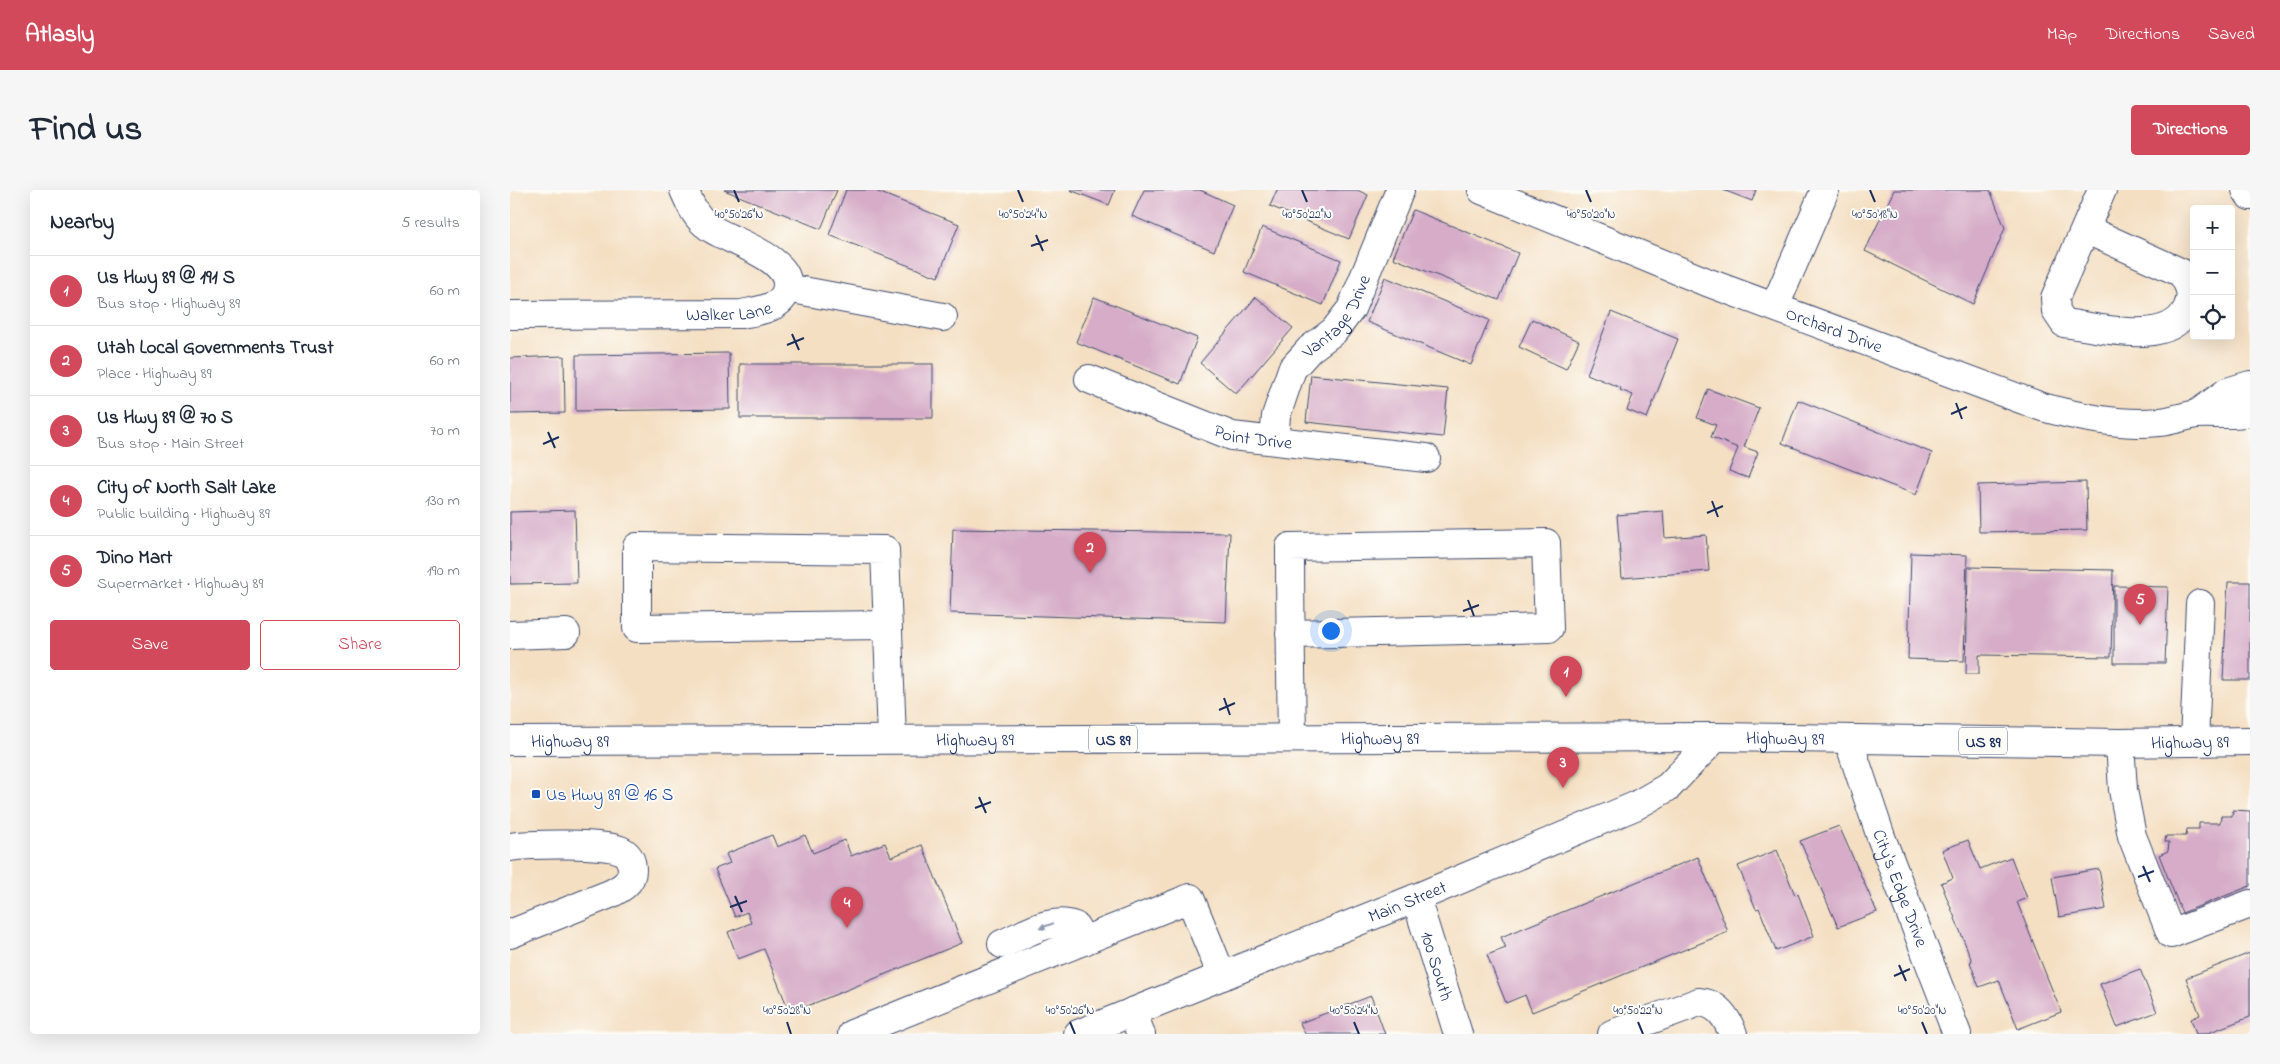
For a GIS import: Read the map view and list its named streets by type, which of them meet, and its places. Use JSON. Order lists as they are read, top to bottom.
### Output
{
  "streets": {
    "main road": [
      "Walker Lane",
      "Vantage Drive",
      "Orchard Drive",
      "Point Drive",
      "Highway 89",
      "US 89",
      "City's Edge Drive",
      "Main Street",
      "100 South"
    ]
  },
  "crossings": [
    ["Vantage Drive", "Point Drive"],
    ["Highway 89", "City's Edge Drive"],
    ["Highway 89", "Main Street"],
    ["Main Street", "100 South"]
  ],
  "places": {
    "transit": ["Us Hwy 89 @ 16 S"]
  },
  "page": {
    "header": "Atlasly",
    "nav": ["Map", "Directions", "Saved"],
    "title": "Find us",
    "buttons": [
      "Directions",
      ["Save", "Share"]
    ],
    "heading": ["Nearby", "5 results"],
    "map_buttons": ["+", "−"],
    "list": [
      {
        "mark": "1",
        "name": "Us Hwy 89 @ 191 S",
        "note": "Bus stop · Highway 89",
        "value": "60 m"
      },
      {
        "mark": "2",
        "name": "Utah Local Governments Trust",
        "note": "Place · Highway 89",
        "value": "60 m"
      },
      {
        "mark": "3",
        "name": "Us Hwy 89 @ 70 S",
        "note": "Bus stop · Main Street",
        "value": "70 m"
      },
      {
        "mark": "4",
        "name": "City of North Salt Lake",
        "note": "Public building · Highway 89",
        "value": "130 m"
      },
      {
        "mark": "5",
        "name": "Dino Mart",
        "note": "Supermarket · Highway 89",
        "value": "190 m"
      }
    ],
    "pins": [
      "2",
      "5",
      "1",
      "3",
      "4"
    ]
  },
  "coordinates": [
    "40°50'26\"N",
    "40°50'24\"N",
    "40°50'22\"N",
    "40°50'20\"N",
    "40°50'18\"N",
    "40°50'28\"N"
  ]
}
